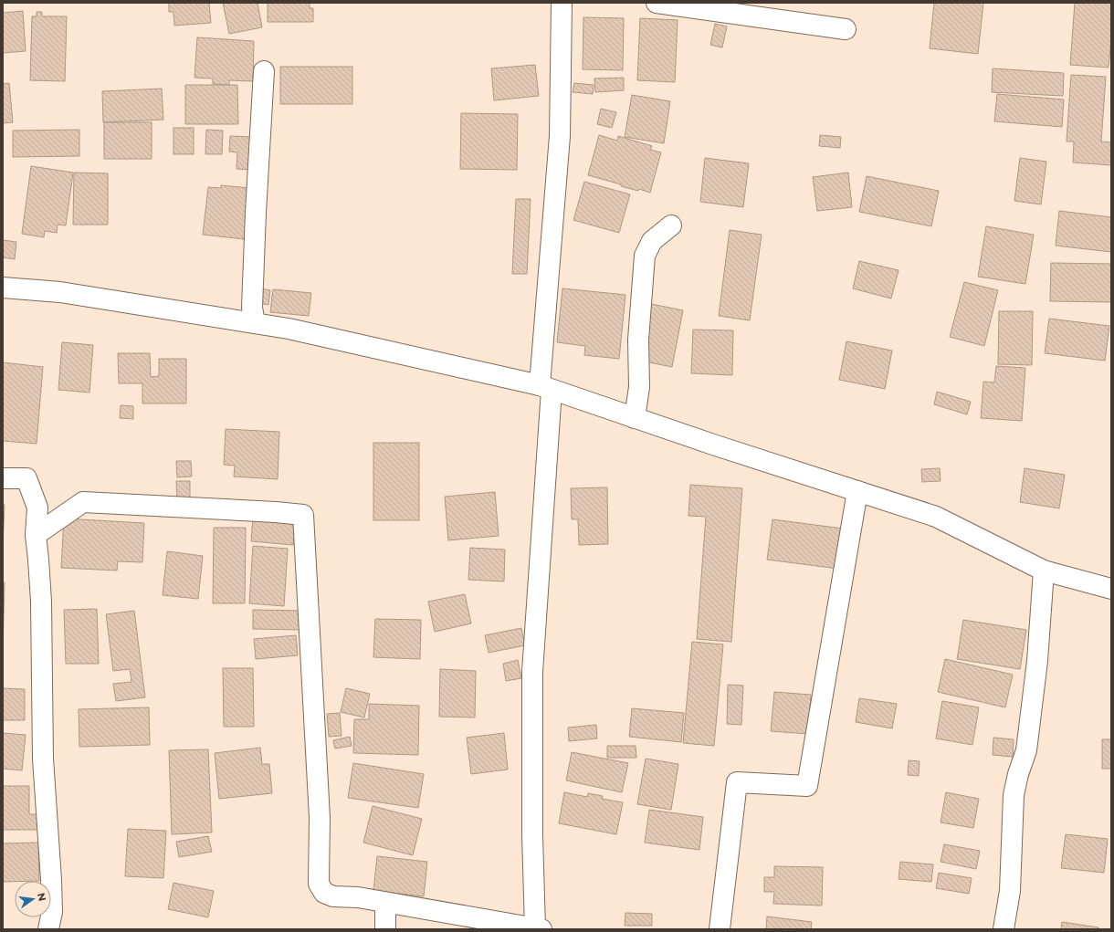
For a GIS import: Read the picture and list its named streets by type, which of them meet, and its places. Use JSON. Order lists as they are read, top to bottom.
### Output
{
  "north": "right"
}
